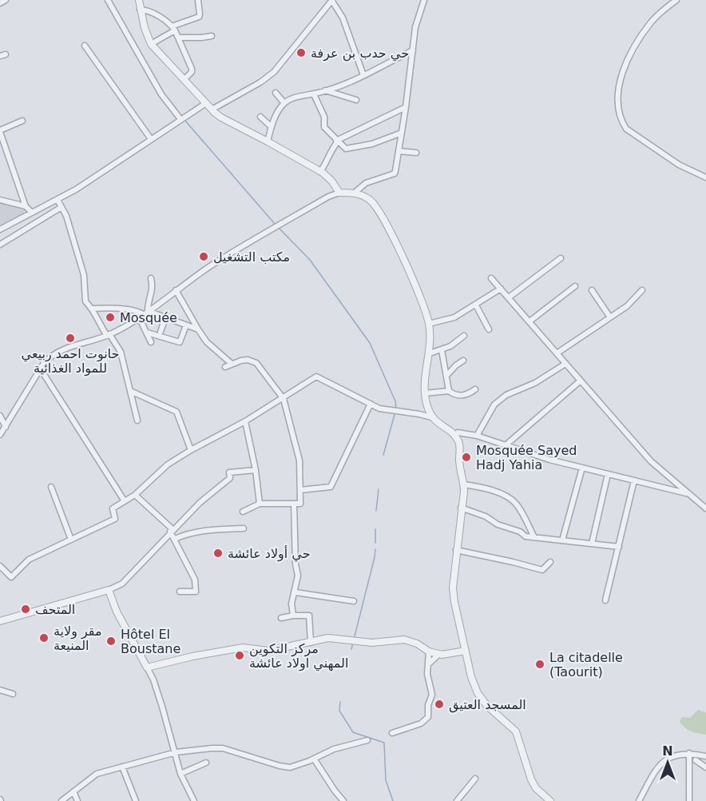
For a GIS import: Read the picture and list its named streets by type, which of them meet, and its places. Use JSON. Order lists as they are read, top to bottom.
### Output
{
  "places": [
    "حي حدب بن عرفة",
    "مكتب التشغيل",
    "Mosquée",
    "حانوت احمد ربيعي للمواد الغذائية",
    "Mosquée Sayed Hadj Yahia",
    "حي أولاد عائشة",
    "المتحف",
    "مقر ولاية المنيعة",
    "Hôtel El Boustane",
    "مركز التكوين المهني اولاد عائشة",
    "La citadelle (Taourit)",
    "المسجد العتيق"
  ],
  "north": "top"
}
